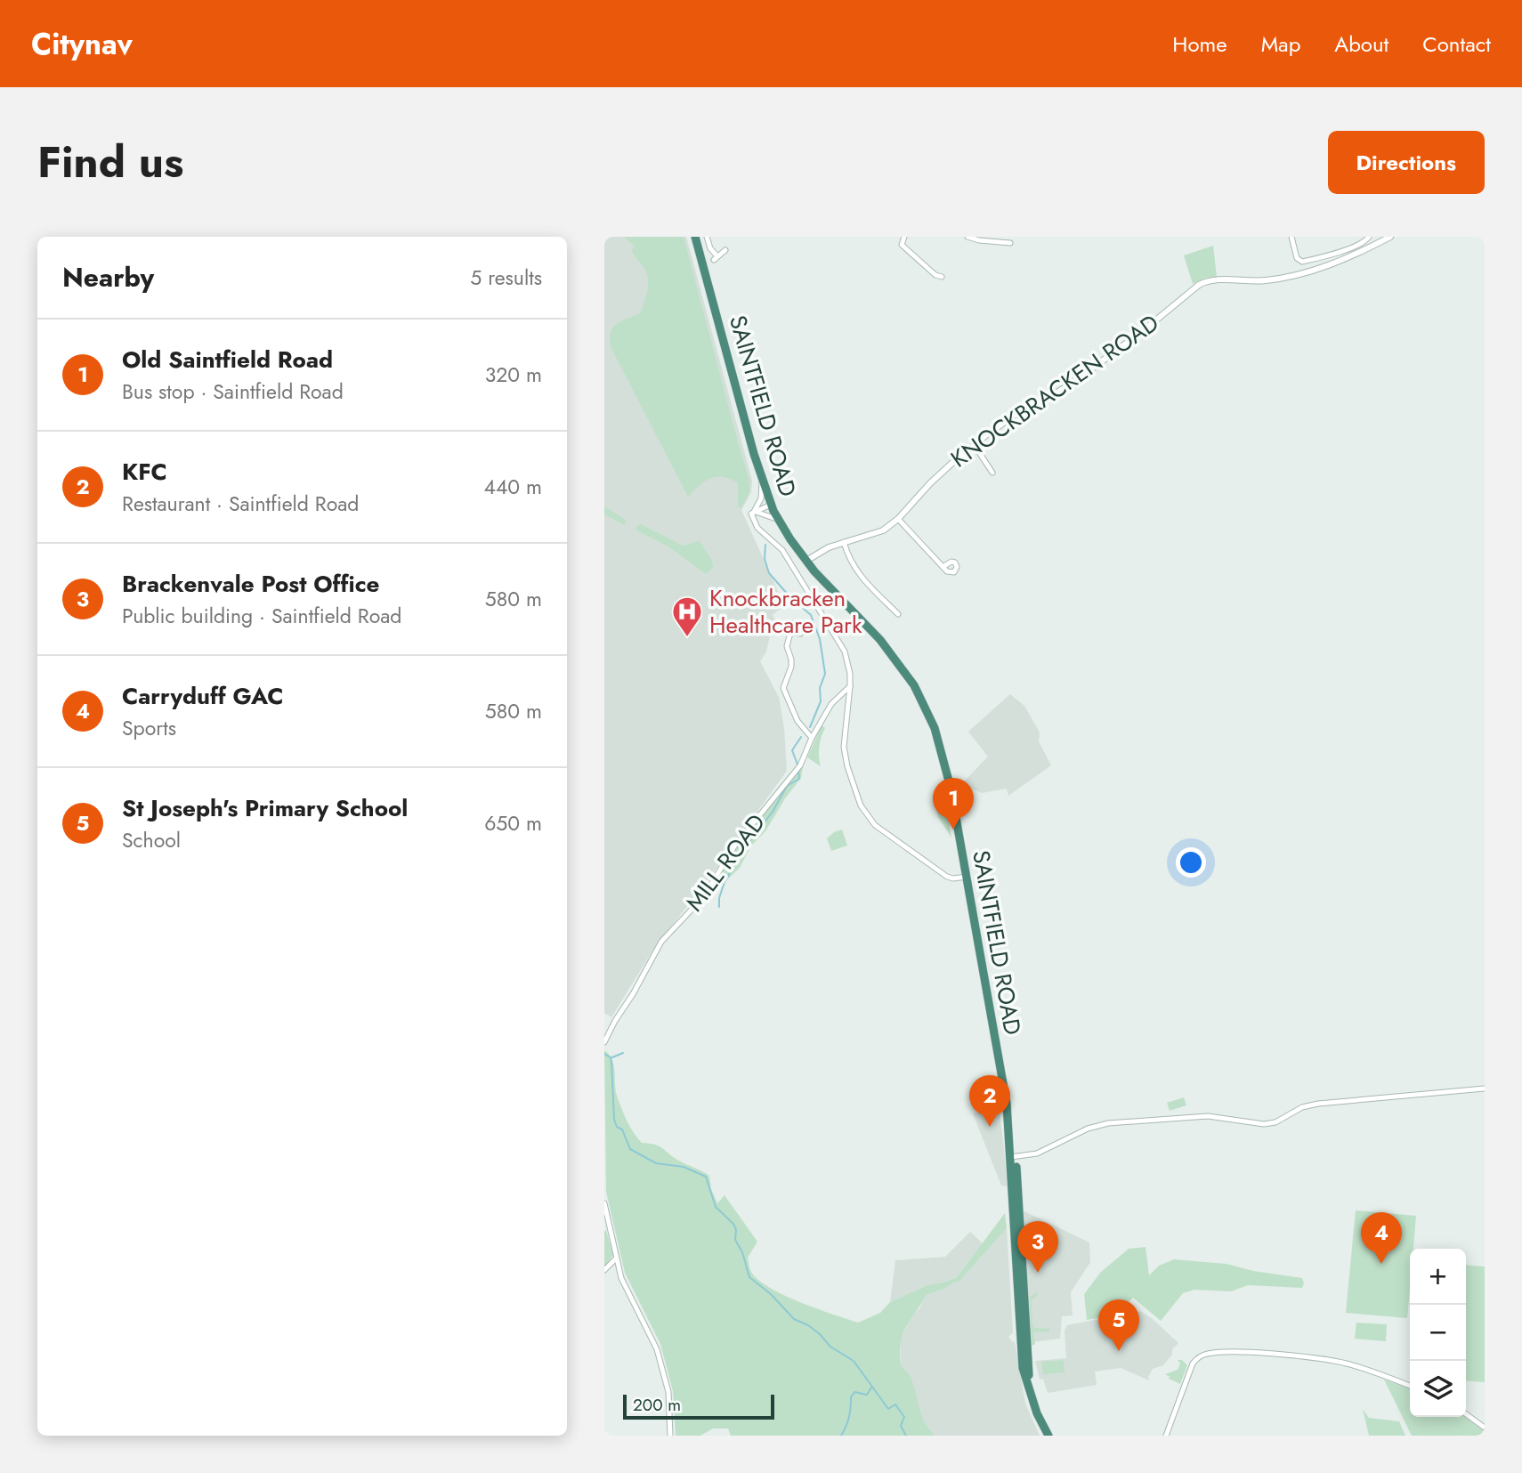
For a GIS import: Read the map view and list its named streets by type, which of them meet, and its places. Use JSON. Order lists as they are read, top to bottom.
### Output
{
  "streets": {
    "highway": ["SAINTFIELD ROAD"],
    "street": ["KNOCKBRACKEN ROAD", "MILL ROAD"]
  },
  "crossings": [
    ["KNOCKBRACKEN ROAD", "SAINTFIELD ROAD"]
  ],
  "places": {
    "hospital": ["Knockbracken Healthcare Park"]
  },
  "scale_bar": "200 m",
  "page": {
    "header": "Citynav",
    "nav": [
      "Home",
      "Map",
      "About",
      "Contact"
    ],
    "title": "Find us",
    "buttons": "Directions",
    "heading": ["Nearby", "5 results"],
    "list": [
      {
        "mark": "1",
        "name": "Old Saintfield Road",
        "note": "Bus stop · Saintfield Road",
        "value": "320 m"
      },
      {
        "mark": "2",
        "name": "KFC",
        "note": "Restaurant · Saintfield Road",
        "value": "440 m"
      },
      {
        "mark": "3",
        "name": "Brackenvale Post Office",
        "note": "Public building · Saintfield Road",
        "value": "580 m"
      },
      {
        "mark": "4",
        "name": "Carryduff GAC",
        "note": "Sports",
        "value": "580 m"
      },
      {
        "mark": "5",
        "name": "St Joseph's Primary School",
        "note": "School",
        "value": "650 m"
      }
    ],
    "pins": [
      "1",
      "2",
      "4",
      "3",
      "5"
    ],
    "map_buttons": ["+", "−"],
    "scale": "200 m"
  }
}
